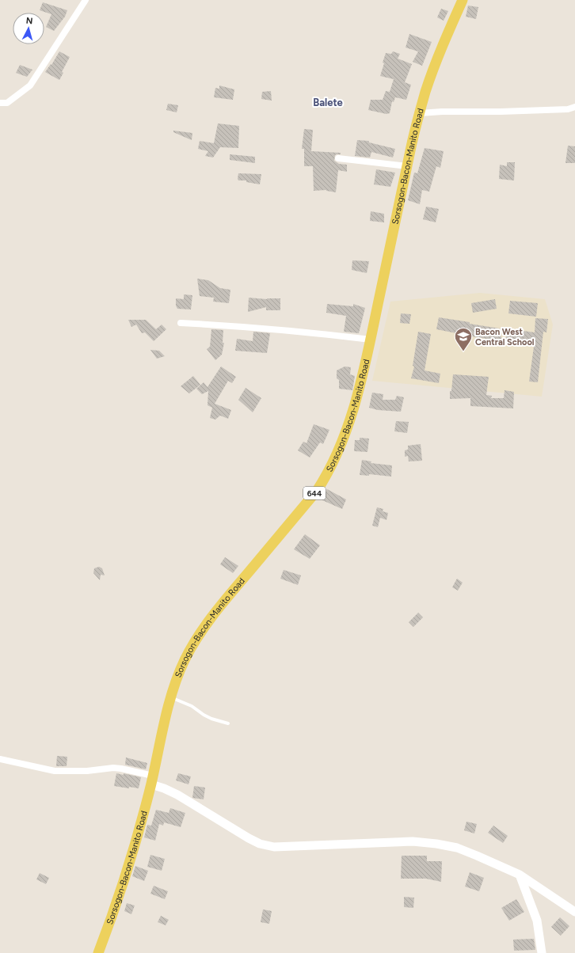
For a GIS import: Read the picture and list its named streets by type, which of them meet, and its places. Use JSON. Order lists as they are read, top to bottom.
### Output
{
  "streets": {
    "main road": ["Sorsogon-Bacon-Manito Road", "644"]
  },
  "districts": ["Balete"],
  "places": {
    "school or university": ["Bacon West Central School"]
  },
  "north": "top"
}
